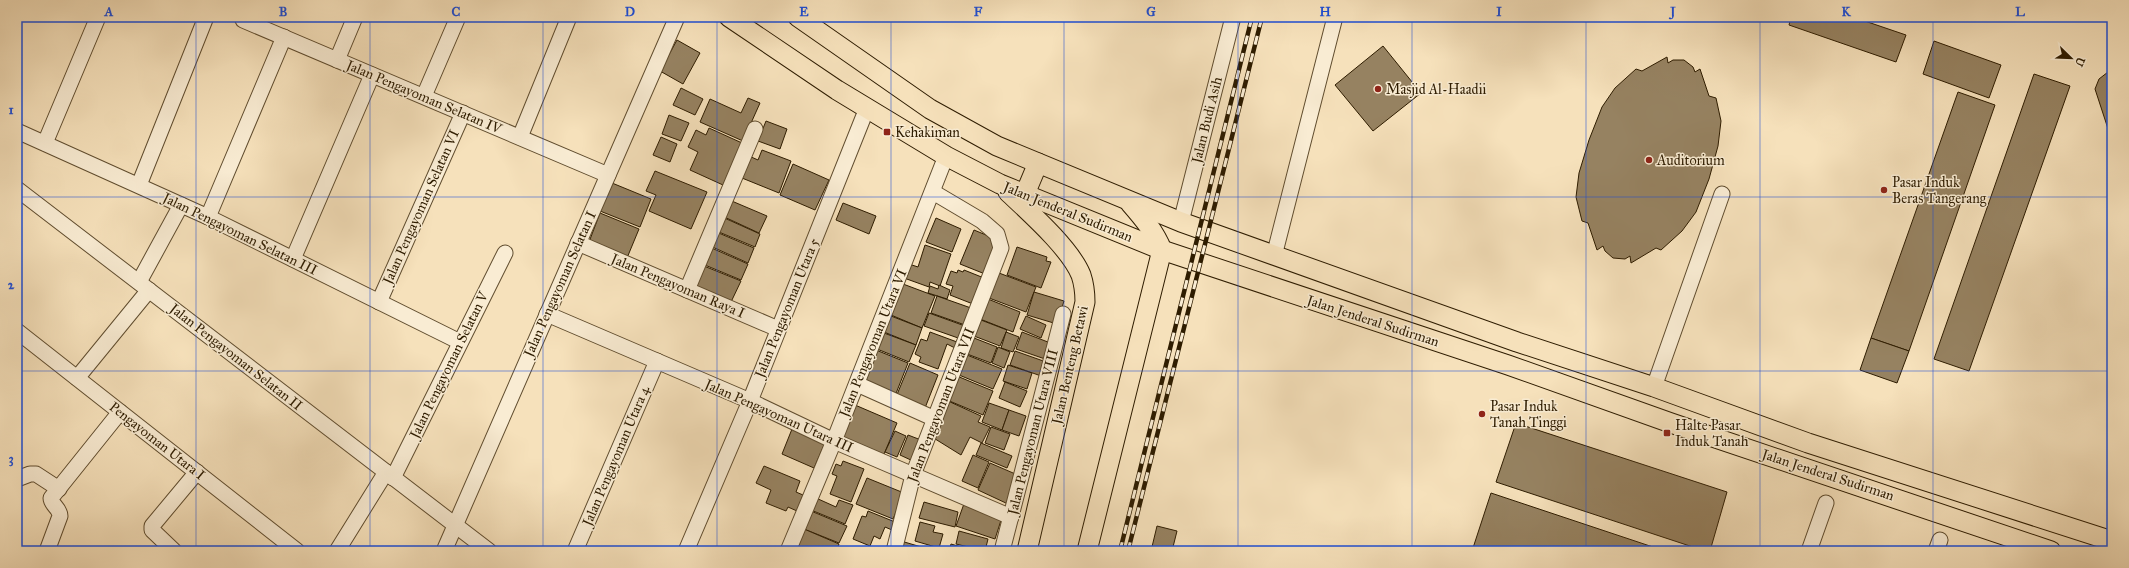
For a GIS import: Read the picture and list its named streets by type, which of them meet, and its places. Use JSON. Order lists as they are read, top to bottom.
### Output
{
  "streets": {
    "main road": ["Jalan Jenderal Sudirman", "Jalan Benteng Betawi"],
    "street": [
      "Jalan Pengayoman Selatan IV",
      "Jalan Budi Asih",
      "Jalan Pengayoman Selatan VI",
      "Jalan Pengayoman Selatan III",
      "Jalan Pengayoman Selatan I",
      "Jalan Pengayoman Raya I",
      "Jalan Pengayoman Utara 5",
      "Jalan Pengayoman Utara VI",
      "Jalan Pengayoman Selatan II",
      "Jalan Pengayoman Selatan V",
      "Jalan Pengayoman Utara VII",
      "Jalan Pengayoman Utara III",
      "Jalan Pengayoman Utara VIII",
      "Pengayoman Utara I",
      "Jalan Pengayoman Utara 4"
    ]
  },
  "crossings": [
    ["Jalan Pengayoman Selatan IV", "Jalan Pengayoman Selatan VI"],
    ["Jalan Pengayoman Selatan IV", "Jalan Pengayoman Selatan I"],
    ["Jalan Budi Asih", "Jalan Jenderal Sudirman"],
    ["Jalan Pengayoman Selatan VI", "Jalan Pengayoman Selatan III"],
    ["Jalan Jenderal Sudirman", "Jalan Pengayoman Utara 5"],
    ["Jalan Jenderal Sudirman", "Jalan Pengayoman Utara VI"],
    ["Jalan Jenderal Sudirman", "Jalan Benteng Betawi"],
    ["Jalan Pengayoman Selatan III", "Jalan Pengayoman Selatan V"],
    ["Jalan Pengayoman Selatan I", "Jalan Pengayoman Raya I"],
    ["Jalan Pengayoman Selatan I", "Jalan Pengayoman Selatan II"],
    ["Jalan Pengayoman Selatan I", "Jalan Pengayoman Utara III"],
    ["Jalan Pengayoman Raya I", "Jalan Pengayoman Utara 5"],
    ["Jalan Pengayoman Utara 5", "Jalan Pengayoman Utara III"],
    ["Jalan Pengayoman Utara VI", "Jalan Pengayoman Utara VII"],
    ["Jalan Pengayoman Utara VI", "Jalan Pengayoman Utara III"],
    ["Jalan Pengayoman Selatan II", "Jalan Pengayoman Selatan V"],
    ["Jalan Pengayoman Utara VII", "Jalan Pengayoman Utara III"],
    ["Jalan Pengayoman Utara III", "Jalan Pengayoman Utara VIII"],
    ["Jalan Pengayoman Utara III", "Jalan Pengayoman Utara 4"]
  ],
  "places": {
    "other": [
      "Masjid Al-Haadii",
      "Auditorium",
      "Pasar Induk Beras Tangerang",
      "Pasar Induk Tanah Tinggi"
    ],
    "transit": ["Kehakiman", "Halte Pasar Induk Tanah"]
  },
  "north": "bottom right",
  "grid": {
    "columns": [
      "A",
      "B",
      "C",
      "D",
      "E",
      "F",
      "G",
      "H",
      "I",
      "J",
      "K",
      "L"
    ],
    "rows": ["1", "2", "3"]
  }
}
